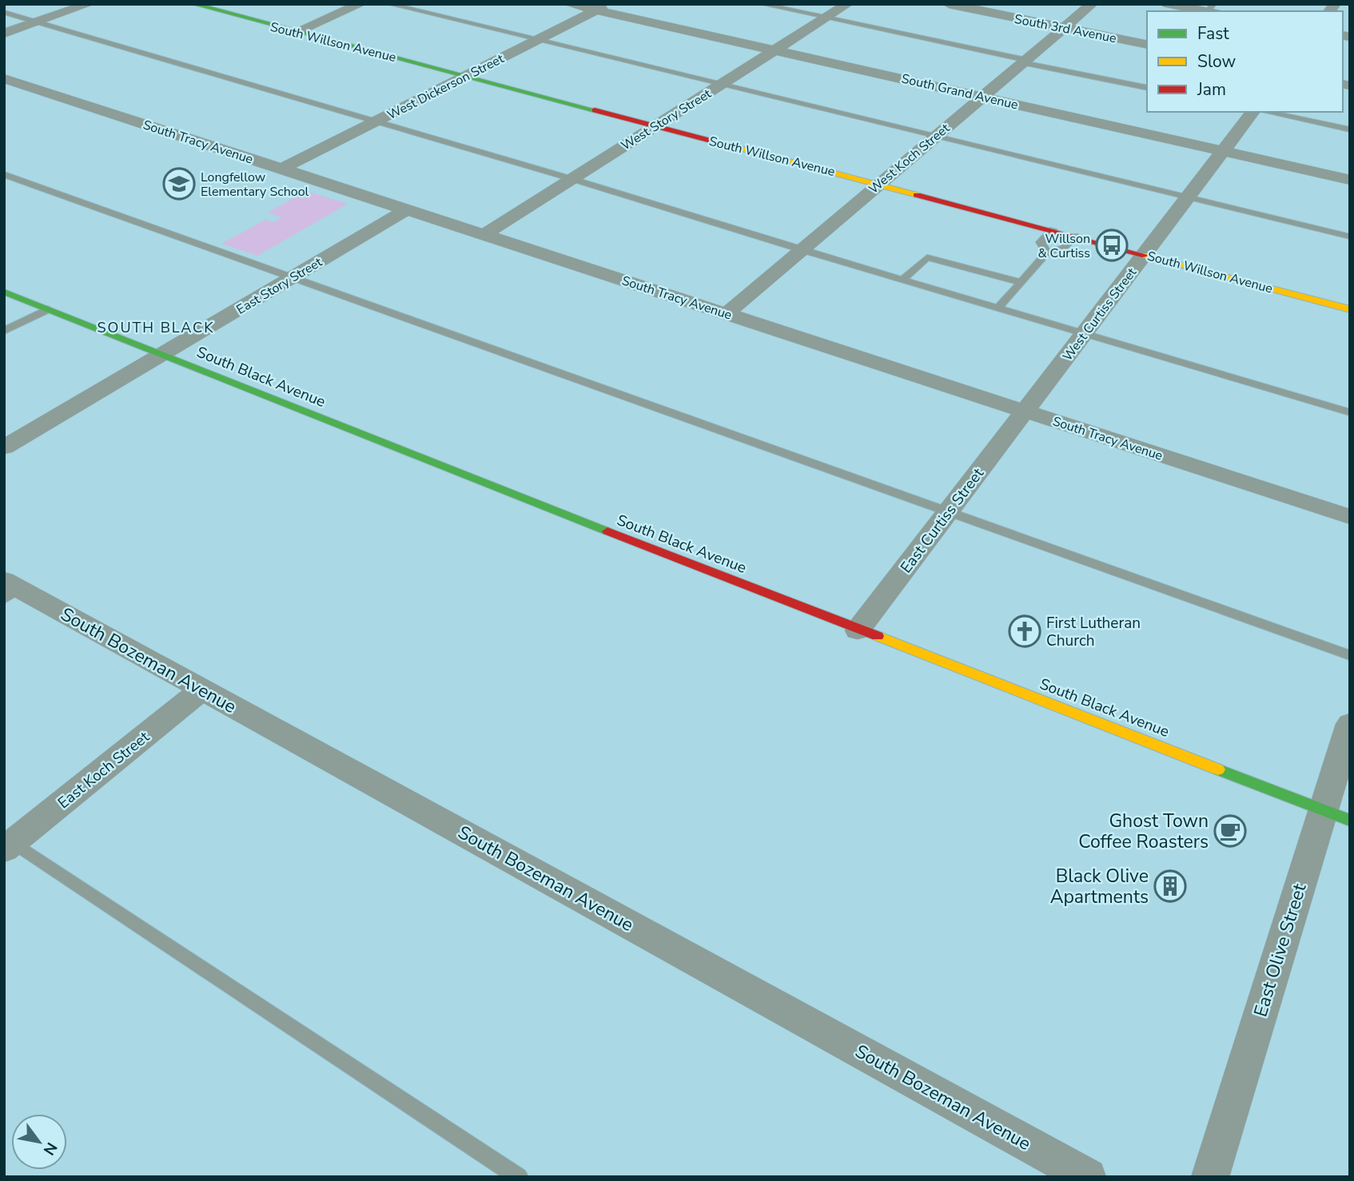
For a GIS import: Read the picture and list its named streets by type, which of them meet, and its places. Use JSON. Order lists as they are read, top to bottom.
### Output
{
  "streets": {
    "main road": ["South Willson Avenue", "South Black Avenue"],
    "street": [
      "South 3rd Avenue",
      "West Dickerson Street",
      "South Grand Avenue",
      "West Story Street",
      "South Tracy Avenue",
      "West Koch Street",
      "East Story Street",
      "West Curtiss Street",
      "East Curtiss Street",
      "South Bozeman Avenue",
      "East Koch Street",
      "East Olive Street"
    ]
  },
  "crossings": [
    ["South 3rd Avenue", "West Koch Street"],
    ["South Willson Avenue", "West Dickerson Street"],
    ["South Willson Avenue", "West Story Street"],
    ["South Willson Avenue", "West Koch Street"],
    ["South Willson Avenue", "West Curtiss Street"],
    ["West Dickerson Street", "South Grand Avenue"],
    ["West Dickerson Street", "South Tracy Avenue"],
    ["South Grand Avenue", "West Story Street"],
    ["South Grand Avenue", "West Koch Street"],
    ["South Grand Avenue", "West Curtiss Street"],
    ["West Story Street", "South Tracy Avenue"],
    ["South Tracy Avenue", "West Koch Street"],
    ["South Tracy Avenue", "East Story Street"],
    ["South Tracy Avenue", "West Curtiss Street"],
    ["South Tracy Avenue", "East Curtiss Street"],
    ["East Story Street", "South Black Avenue"],
    ["West Curtiss Street", "East Curtiss Street"],
    ["South Black Avenue", "East Curtiss Street"],
    ["South Black Avenue", "East Olive Street"],
    ["South Bozeman Avenue", "East Koch Street"]
  ],
  "districts": ["SOUTH BLACK"],
  "places": {
    "school or university": ["Longfellow Elementary School"],
    "bus stop": ["Willson & Curtiss"],
    "church": ["First Lutheran Church"],
    "cafe": ["Ghost Town Coffee Roasters"],
    "building": ["Black Olive Apartments"]
  },
  "legend": ["Fast", "Slow", "Jam"],
  "north": "bottom right"
}
